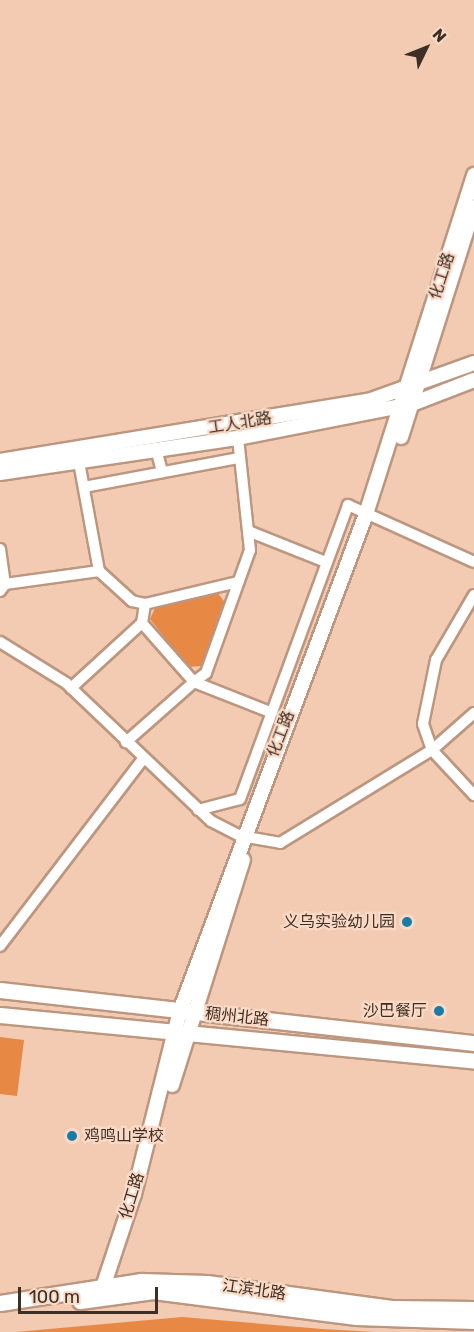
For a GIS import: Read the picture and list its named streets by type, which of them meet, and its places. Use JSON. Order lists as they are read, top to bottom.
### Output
{
  "streets": {
    "main road": ["稠州北路", "江滨北路"],
    "street": ["化工路", "工人北路"]
  },
  "crossings": [
    ["化工路", "工人北路"],
    ["化工路", "稠州北路"],
    ["化工路", "江滨北路"]
  ],
  "places": ["义乌实验幼儿园", "沙巴餐厅", "鸡鸣山学校"],
  "scale_bar": "100 m",
  "north": "top right"
}
